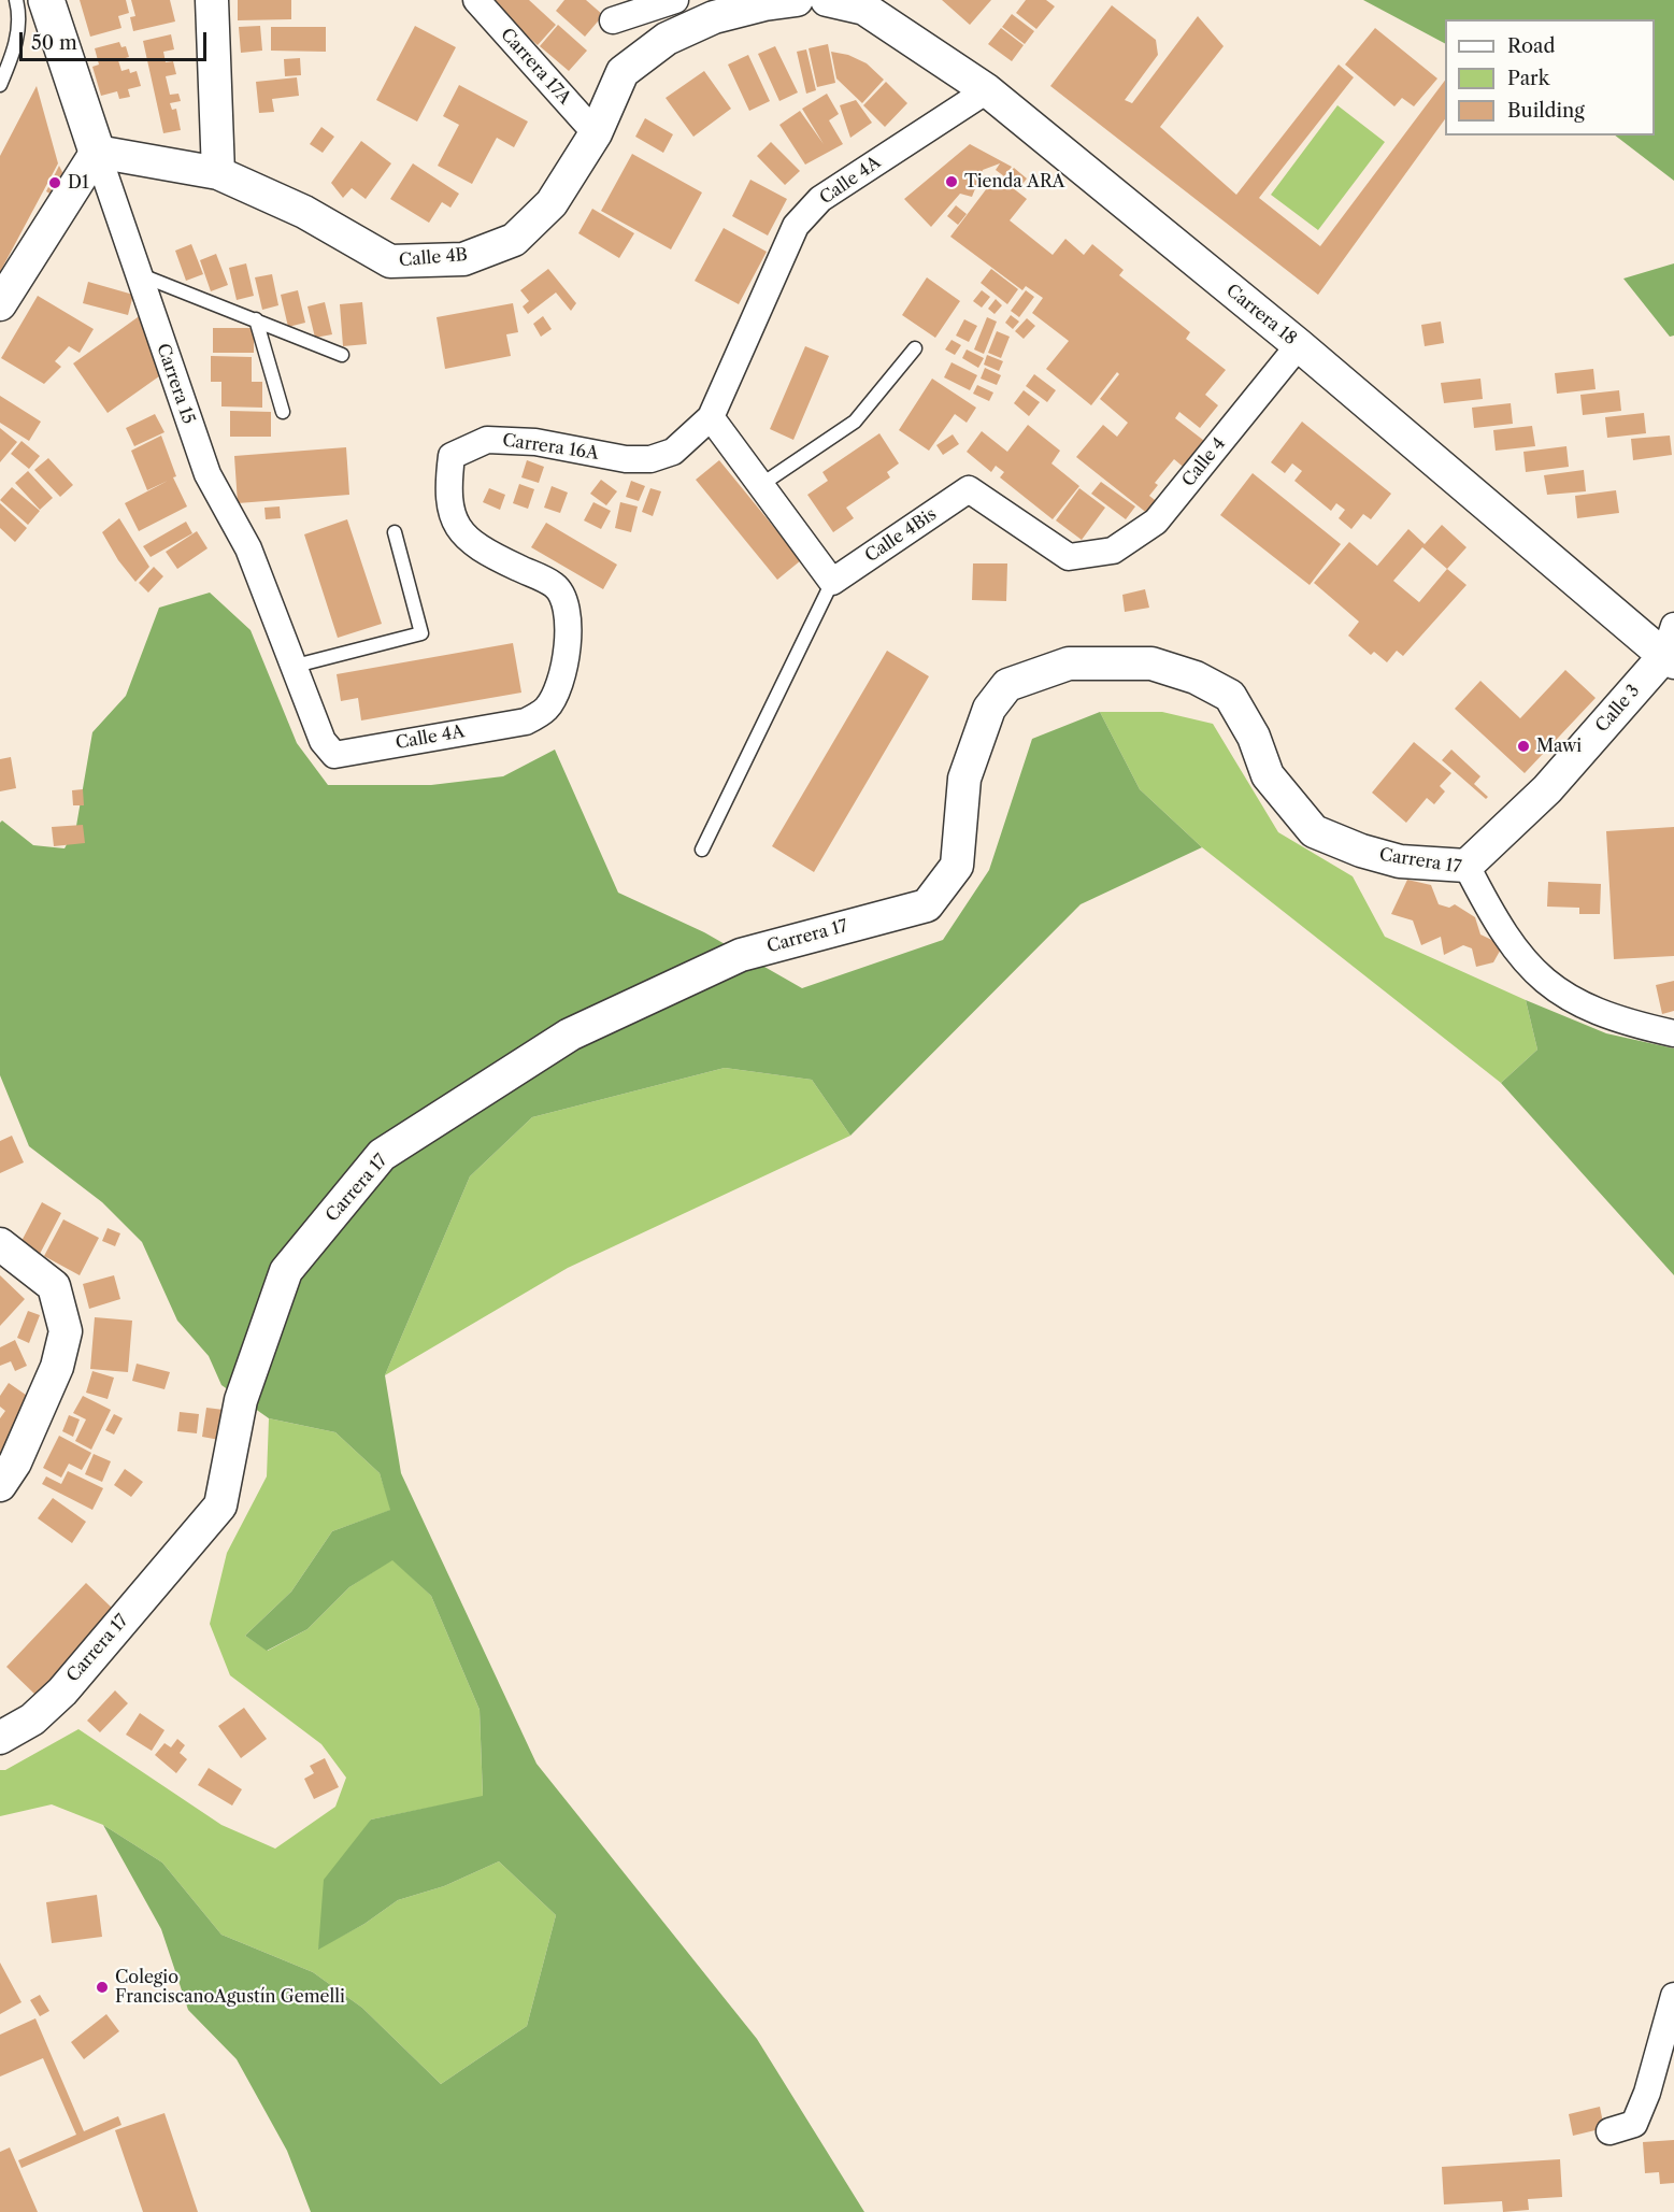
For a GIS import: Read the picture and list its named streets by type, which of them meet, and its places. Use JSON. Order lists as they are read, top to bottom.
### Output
{
  "streets": {
    "main road": ["Carrera 15"],
    "street": [
      "Carrera 17A",
      "Calle 4A",
      "Calle 4B",
      "Carrera 18",
      "Carrera 16A",
      "Calle 4",
      "Calle 4Bis",
      "Calle 3",
      "Carrera 17"
    ]
  },
  "crossings": [
    ["Carrera 17A", "Calle 4B"],
    ["Calle 4A", "Carrera 18"],
    ["Calle 4A", "Carrera 15"],
    ["Calle 4A", "Carrera 16A"],
    ["Calle 4B", "Carrera 15"],
    ["Carrera 18", "Calle 4"],
    ["Carrera 18", "Calle 3"],
    ["Calle 4", "Calle 4Bis"],
    ["Calle 3", "Carrera 17"]
  ],
  "places": [
    "Tienda ARA",
    "D1",
    "Mawi",
    "Colegio FranciscanoAgustín Gemelli"
  ],
  "legend": ["Road", "Park", "Building"],
  "scale_bar": "50 m"
}
